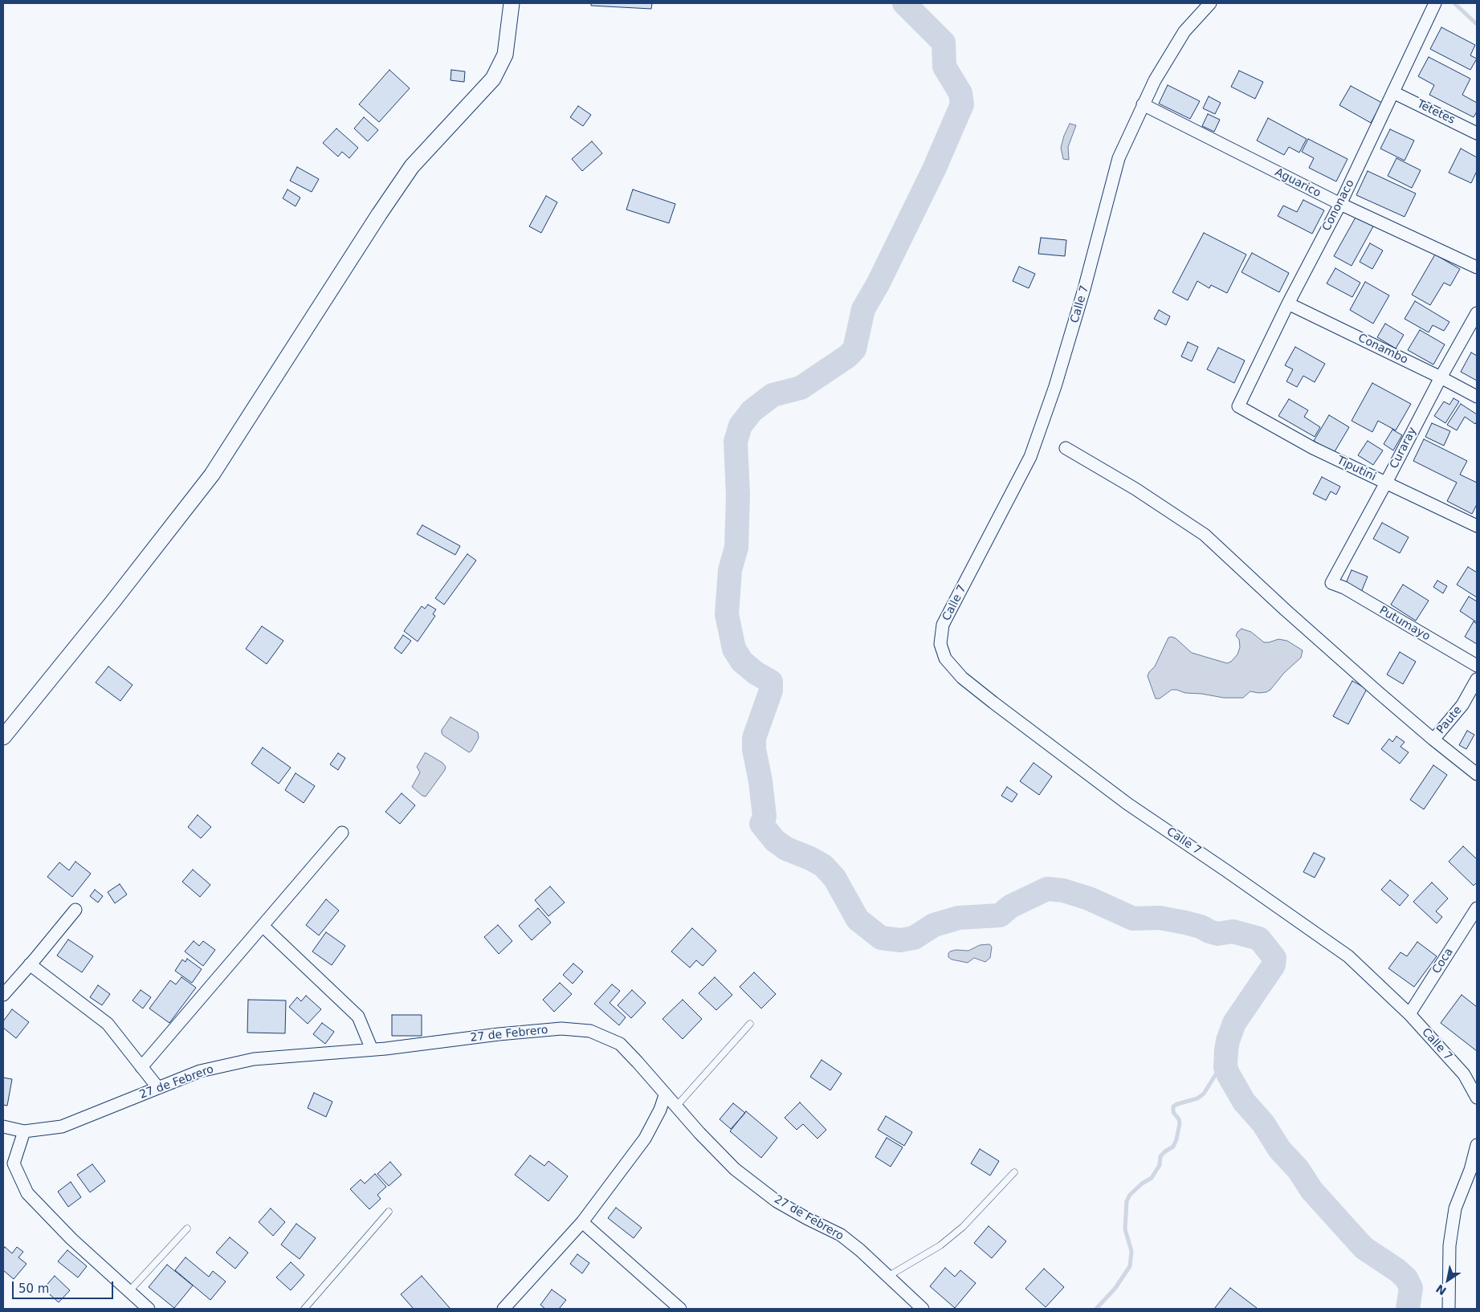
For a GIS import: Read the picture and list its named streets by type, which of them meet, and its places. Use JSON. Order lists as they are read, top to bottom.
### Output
{
  "streets": {
    "street": [
      "Tetetes",
      "Aguarico",
      "Cononaco",
      "Calle 7",
      "Conambo",
      "Curaray",
      "Tiputini",
      "Putumayo",
      "Paute",
      "Coca",
      "27 de Febrero"
    ]
  },
  "crossings": [
    ["Tetetes", "Cononaco"],
    ["Aguarico", "Cononaco"],
    ["Aguarico", "Calle 7"],
    ["Cononaco", "Conambo"],
    ["Cononaco", "Tiputini"],
    ["Calle 7", "Coca"],
    ["Conambo", "Curaray"],
    ["Curaray", "Tiputini"],
    ["Curaray", "Putumayo"]
  ],
  "scale_bar": "50 m",
  "north": "bottom left"
}
